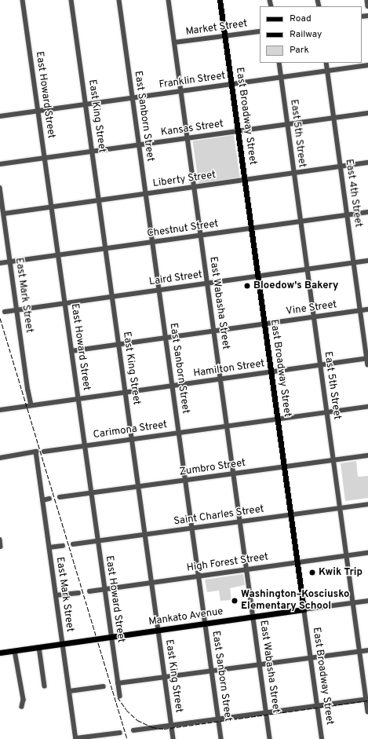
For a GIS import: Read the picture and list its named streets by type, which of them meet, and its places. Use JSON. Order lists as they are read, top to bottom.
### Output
{
  "streets": {
    "main road": ["East Broadway Street", "Mankato Avenue"],
    "street": [
      "Market Street",
      "Franklin Street",
      "East Howard Street",
      "East King Street",
      "East Sanborn Street",
      "Kansas Street",
      "East 5th Street",
      "Liberty Street",
      "East 4th Street",
      "Chestnut Street",
      "Laird Street",
      "East Mark Street",
      "East Wabasha Street",
      "Vine Street",
      "Hamilton Street",
      "Carimona Street",
      "Zumbro Street",
      "Saint Charles Street",
      "High Forest Street"
    ]
  },
  "crossings": [
    ["Market Street", "East Broadway Street"],
    ["Market Street", "East Wabasha Street"],
    ["Franklin Street", "East Howard Street"],
    ["Franklin Street", "East King Street"],
    ["Franklin Street", "East Sanborn Street"],
    ["Franklin Street", "East Broadway Street"],
    ["Franklin Street", "East 5th Street"],
    ["Franklin Street", "East 4th Street"],
    ["Franklin Street", "East Wabasha Street"],
    ["East Howard Street", "Kansas Street"],
    ["East Howard Street", "Liberty Street"],
    ["East Howard Street", "Chestnut Street"],
    ["East Howard Street", "Laird Street"],
    ["East Howard Street", "Vine Street"],
    ["East Howard Street", "Hamilton Street"],
    ["East Howard Street", "Carimona Street"],
    ["East Howard Street", "Zumbro Street"],
    ["East Howard Street", "Saint Charles Street"],
    ["East Howard Street", "High Forest Street"],
    ["East Howard Street", "Mankato Avenue"],
    ["East King Street", "Kansas Street"],
    ["East King Street", "Liberty Street"],
    ["East King Street", "Chestnut Street"],
    ["East King Street", "Laird Street"],
    ["East King Street", "Vine Street"],
    ["East King Street", "Hamilton Street"],
    ["East King Street", "Carimona Street"],
    ["East King Street", "Zumbro Street"],
    ["East King Street", "Saint Charles Street"],
    ["East King Street", "High Forest Street"],
    ["East King Street", "Mankato Avenue"],
    ["East Sanborn Street", "Kansas Street"],
    ["East Sanborn Street", "Liberty Street"],
    ["East Sanborn Street", "Chestnut Street"],
    ["East Sanborn Street", "Laird Street"],
    ["East Sanborn Street", "Vine Street"],
    ["East Sanborn Street", "Hamilton Street"],
    ["East Sanborn Street", "Carimona Street"],
    ["East Sanborn Street", "Zumbro Street"],
    ["East Sanborn Street", "Saint Charles Street"],
    ["East Sanborn Street", "High Forest Street"],
    ["East Sanborn Street", "Mankato Avenue"],
    ["East Broadway Street", "Kansas Street"],
    ["East Broadway Street", "Liberty Street"],
    ["East Broadway Street", "Chestnut Street"],
    ["East Broadway Street", "Laird Street"],
    ["East Broadway Street", "Vine Street"],
    ["East Broadway Street", "Hamilton Street"],
    ["East Broadway Street", "Carimona Street"],
    ["East Broadway Street", "Zumbro Street"],
    ["East Broadway Street", "Saint Charles Street"],
    ["East Broadway Street", "High Forest Street"],
    ["East Broadway Street", "Mankato Avenue"],
    ["Kansas Street", "East 5th Street"],
    ["Kansas Street", "East 4th Street"],
    ["Kansas Street", "East Wabasha Street"],
    ["East 5th Street", "Liberty Street"],
    ["East 5th Street", "Chestnut Street"],
    ["East 5th Street", "Laird Street"],
    ["East 5th Street", "Vine Street"],
    ["East 5th Street", "Hamilton Street"],
    ["East 5th Street", "Carimona Street"],
    ["East 5th Street", "Zumbro Street"],
    ["East 5th Street", "Saint Charles Street"],
    ["East 5th Street", "High Forest Street"],
    ["East 5th Street", "Mankato Avenue"],
    ["Liberty Street", "East 4th Street"],
    ["Liberty Street", "East Mark Street"],
    ["Liberty Street", "East Wabasha Street"],
    ["East 4th Street", "Chestnut Street"],
    ["East 4th Street", "Laird Street"],
    ["East 4th Street", "Vine Street"],
    ["East 4th Street", "Hamilton Street"],
    ["Chestnut Street", "East Mark Street"],
    ["Chestnut Street", "East Wabasha Street"],
    ["Laird Street", "East Mark Street"],
    ["Laird Street", "East Wabasha Street"],
    ["East Mark Street", "Hamilton Street"],
    ["East Mark Street", "Mankato Avenue"],
    ["East Wabasha Street", "Vine Street"],
    ["East Wabasha Street", "Hamilton Street"],
    ["East Wabasha Street", "Carimona Street"],
    ["East Wabasha Street", "Zumbro Street"],
    ["East Wabasha Street", "Saint Charles Street"],
    ["East Wabasha Street", "High Forest Street"],
    ["East Wabasha Street", "Mankato Avenue"]
  ],
  "places": ["Bloedow's Bakery", "Kwik Trip", "Washington–Kosciusko Elementary School"],
  "legend": ["Road", "Railway", "Park"]
}
